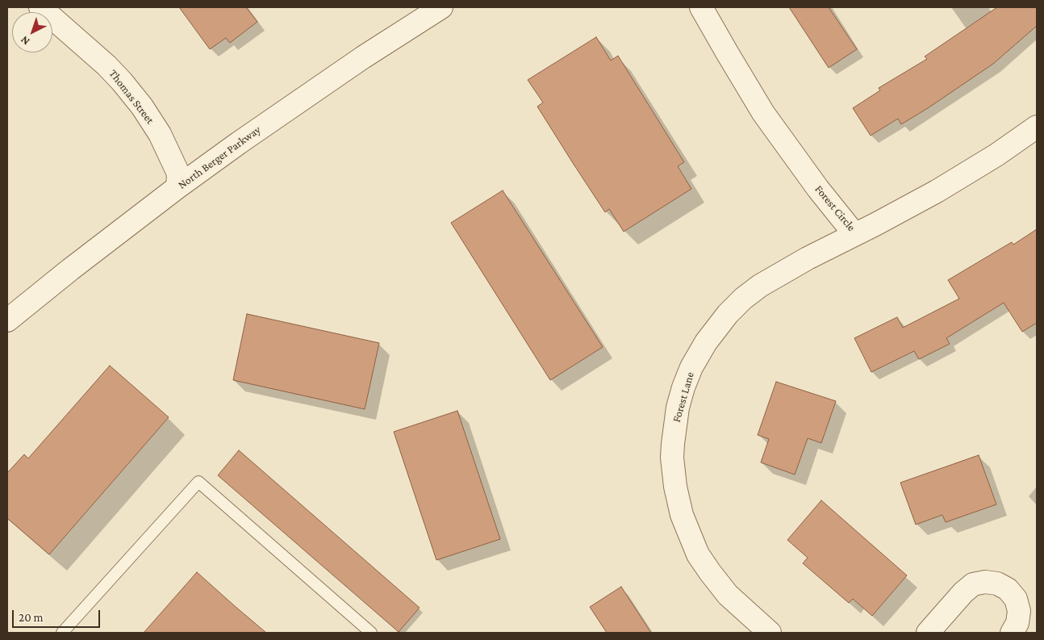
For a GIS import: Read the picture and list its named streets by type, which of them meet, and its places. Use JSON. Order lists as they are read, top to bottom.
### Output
{
  "streets": {
    "street": [
      "Thomas Street",
      "North Berger Parkway",
      "Forest Circle",
      "Forest Lane"
    ]
  },
  "crossings": [
    ["Thomas Street", "North Berger Parkway"],
    ["Forest Circle", "Forest Lane"]
  ],
  "scale_bar": "20 m",
  "north": "bottom left"
}
